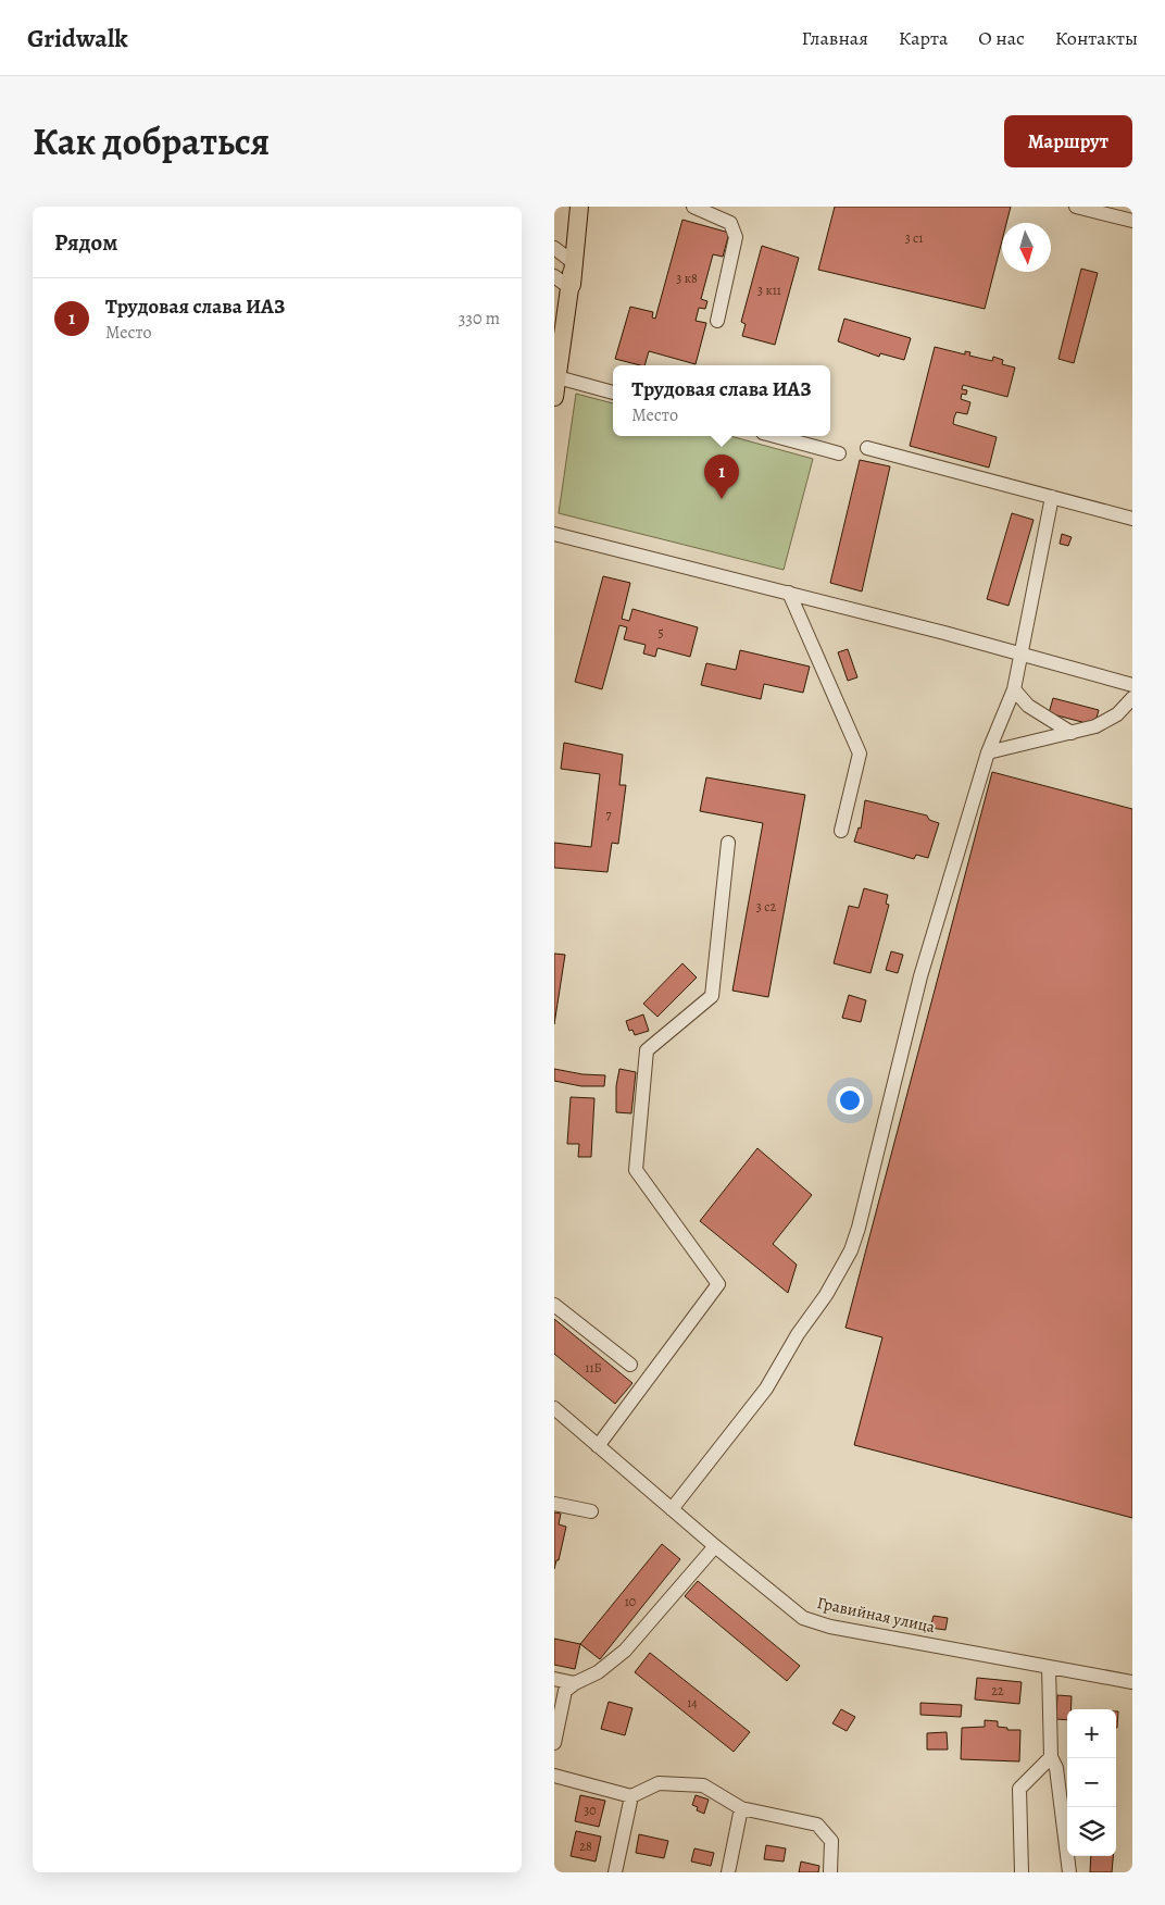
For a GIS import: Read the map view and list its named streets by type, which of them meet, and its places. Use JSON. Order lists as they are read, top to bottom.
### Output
{
  "streets": {
    "street": ["Гравийная улица"]
  },
  "house_numbers": [
    "3 с1",
    "3 к8",
    "3 к11",
    "5",
    "7",
    "3 с2",
    "11Б",
    "10",
    "22",
    "14",
    "30",
    "28"
  ],
  "north": "bottom",
  "page": {
    "header": "Gridwalk",
    "nav": [
      "Главная",
      "Карта",
      "О нас",
      "Контакты"
    ],
    "title": "Как добраться",
    "buttons": "Маршрут",
    "heading": "Рядом",
    "list": [
      {
        "mark": "1",
        "name": "Трудовая слава ИАЗ",
        "note": "Место",
        "value": "330 m"
      }
    ],
    "popup": ["Трудовая слава ИАЗ", "Место"],
    "pins": "1",
    "map_buttons": ["+", "−"]
  }
}
